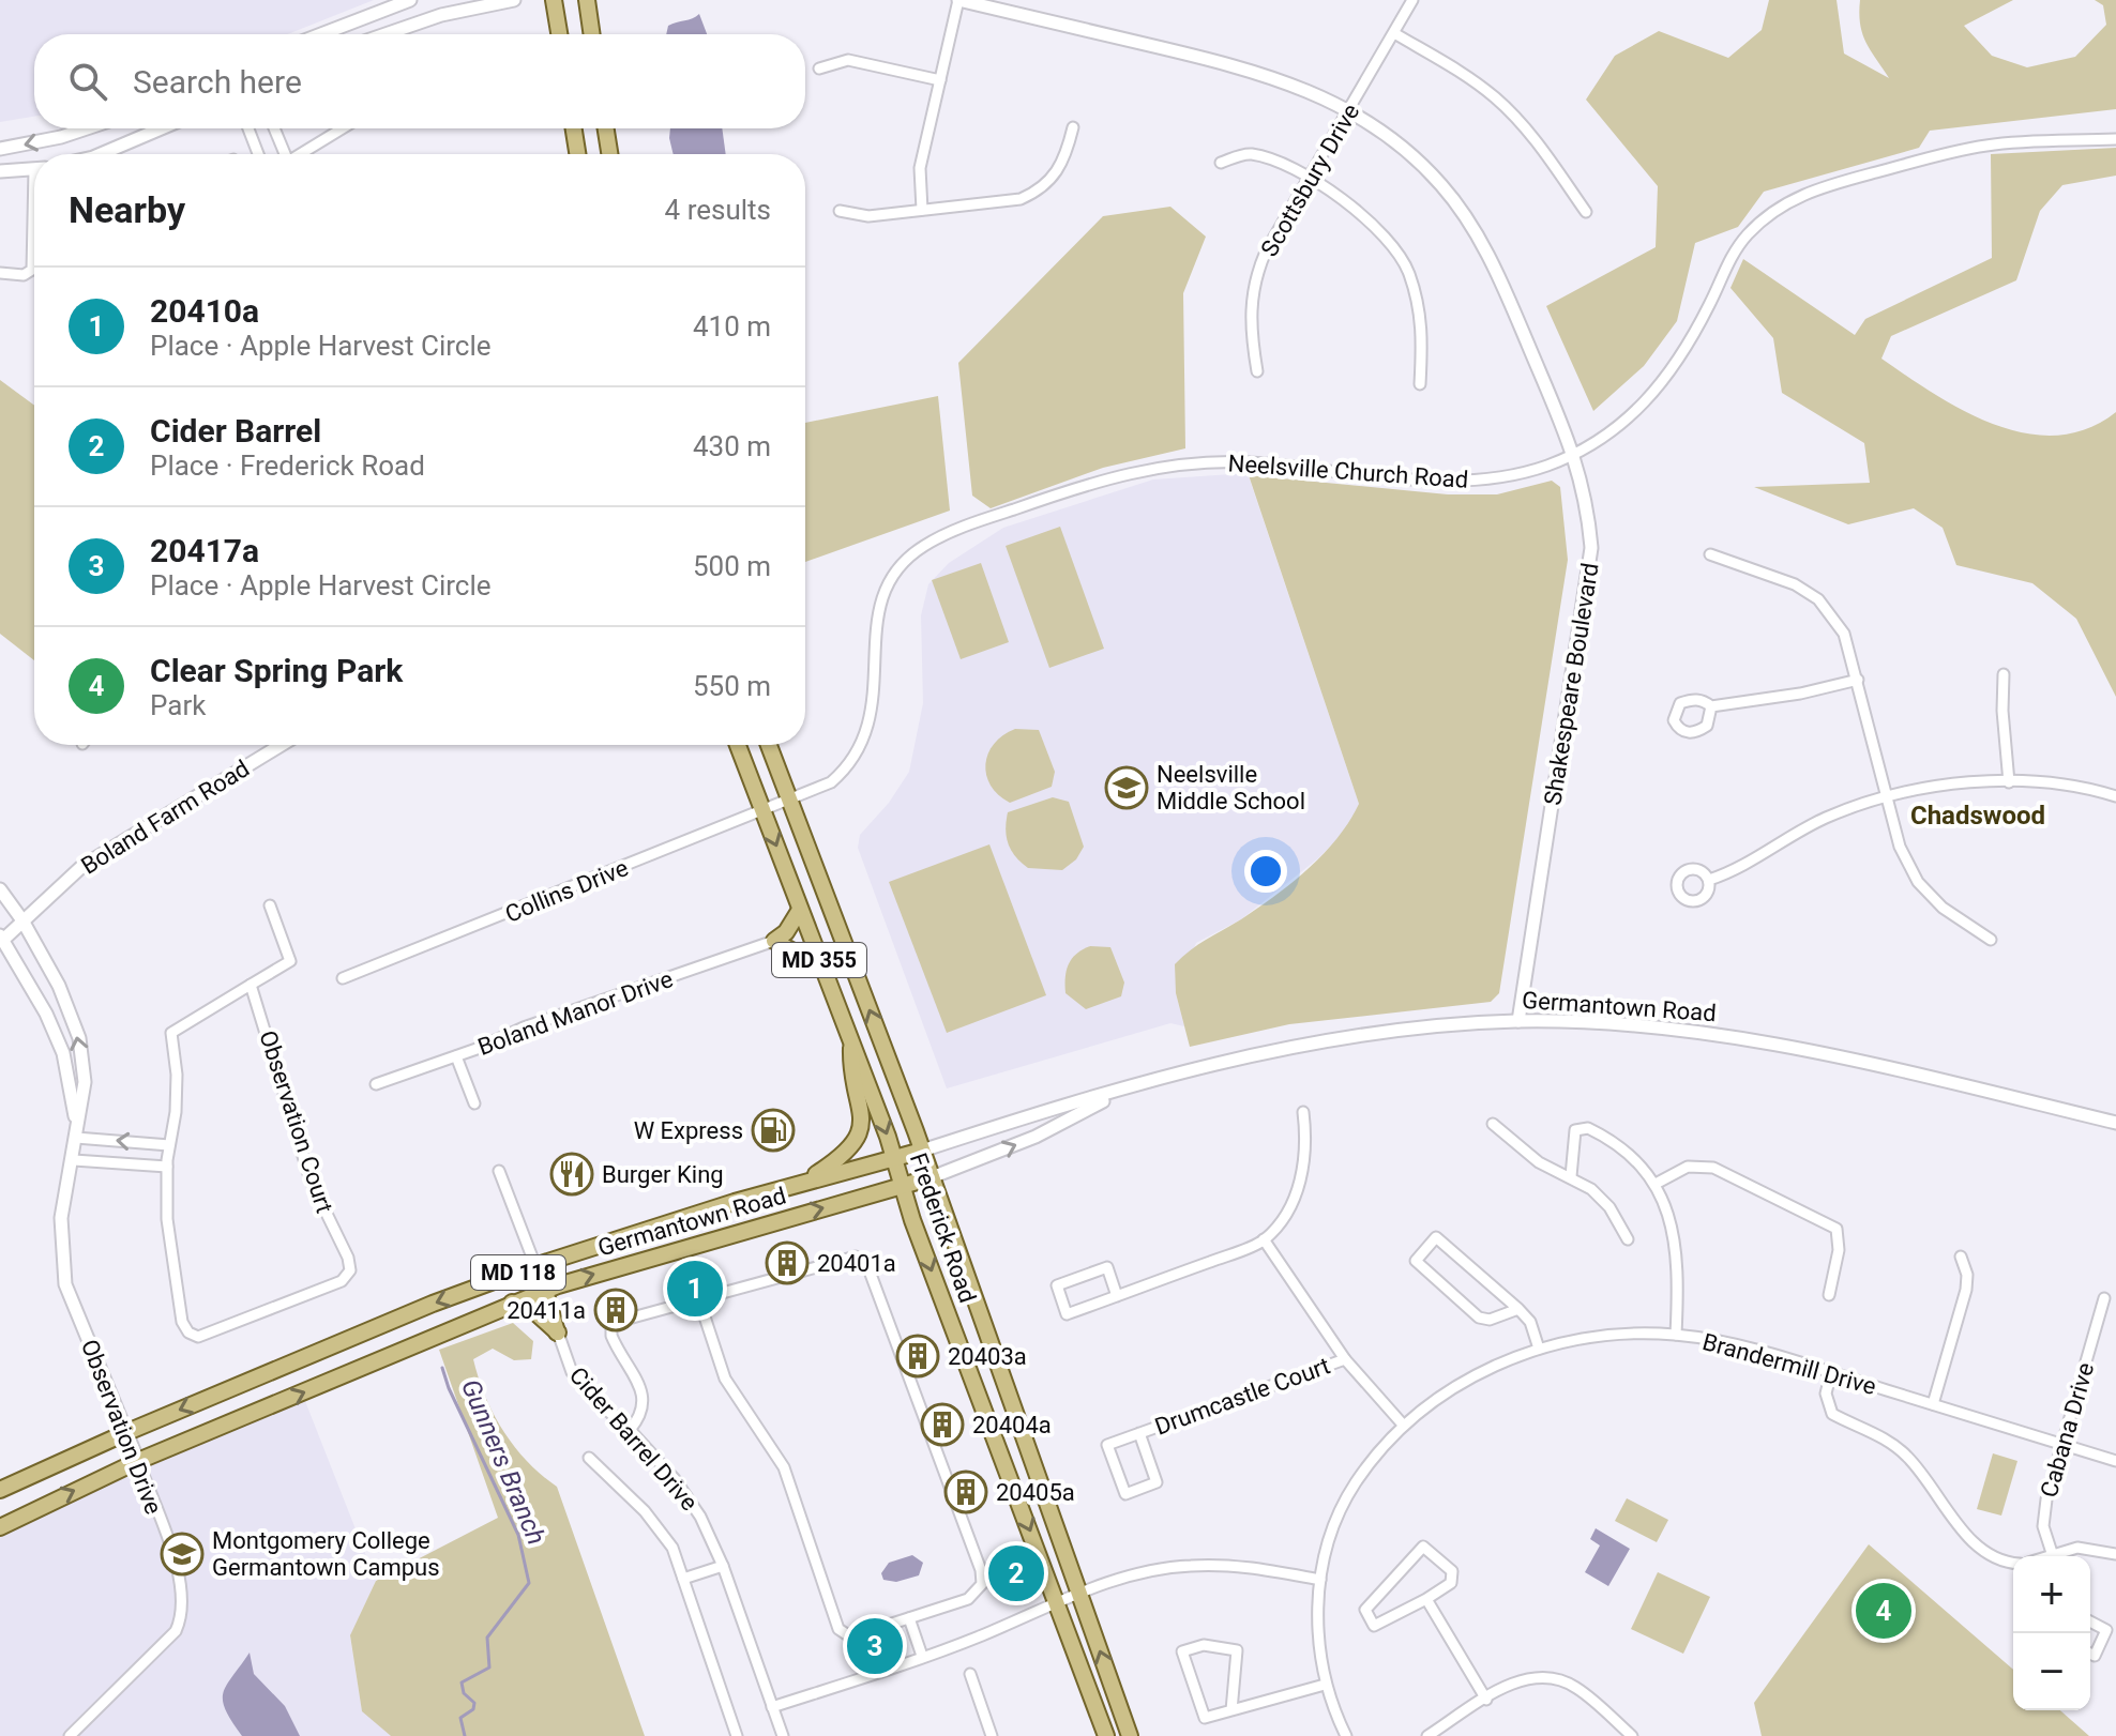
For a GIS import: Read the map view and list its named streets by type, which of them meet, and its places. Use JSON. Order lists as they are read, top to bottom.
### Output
{
  "streets": {
    "main road": [
      "MD 355",
      "Germantown Road",
      "Frederick Road",
      "MD 118"
    ],
    "street": [
      "Scottsbury Drive",
      "Neelsville Church Road",
      "Shakespeare Boulevard",
      "Boland Farm Road",
      "Collins Drive",
      "Boland Manor Drive",
      "Observation Court",
      "Brandermill Drive",
      "Drumcastle Court",
      "Observation Drive",
      "Cabana Drive",
      "Cider Barrel Drive"
    ]
  },
  "crossings": [
    ["Scottsbury Drive", "Shakespeare Boulevard"],
    ["Neelsville Church Road", "Shakespeare Boulevard"],
    ["Neelsville Church Road", "Collins Drive"],
    ["Neelsville Church Road", "Frederick Road"],
    ["Shakespeare Boulevard", "Germantown Road"],
    ["Boland Farm Road", "Observation Drive"],
    ["Collins Drive", "Frederick Road"],
    ["Germantown Road", "Frederick Road"],
    ["Germantown Road", "Observation Drive"],
    ["Brandermill Drive", "Cabana Drive"]
  ],
  "districts": ["Chadswood"],
  "water": ["Gunners Branch"],
  "places": {
    "school or university": ["Neelsville Middle School", "Montgomery College Germantown Campus"],
    "fuel station": ["W Express"],
    "restaurant": ["Burger King"],
    "building": [
      "20401a",
      "20411a",
      "20403a",
      "20404a",
      "20405a"
    ]
  },
  "page": {
    "search": "Search here",
    "heading": ["Nearby", "4 results"],
    "list": [
      {
        "mark": "1",
        "name": "20410a",
        "note": "Place · Apple Harvest Circle",
        "value": "410 m"
      },
      {
        "mark": "2",
        "name": "Cider Barrel",
        "note": "Place · Frederick Road",
        "value": "430 m"
      },
      {
        "mark": "3",
        "name": "20417a",
        "note": "Place · Apple Harvest Circle",
        "value": "500 m"
      },
      {
        "mark": "4",
        "name": "Clear Spring Park",
        "note": "Park",
        "value": "550 m"
      }
    ],
    "pins": [
      "1",
      "2",
      "4",
      "3"
    ],
    "map_buttons": ["+", "−"]
  }
}
